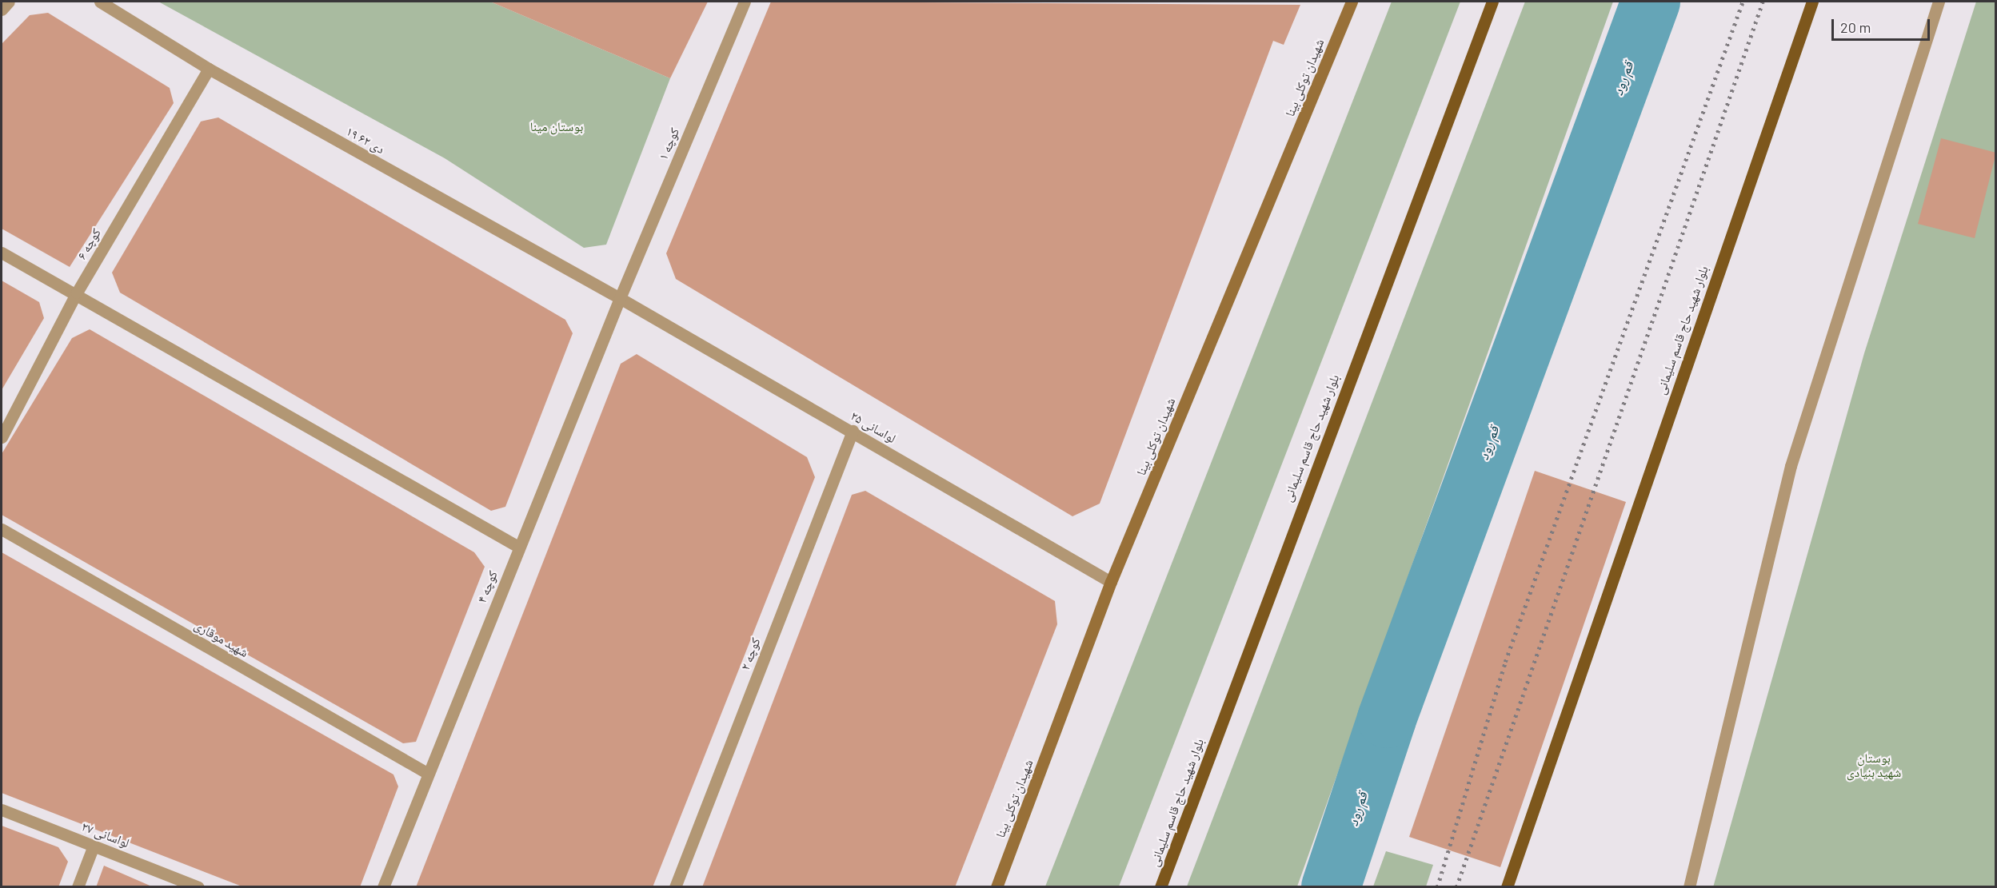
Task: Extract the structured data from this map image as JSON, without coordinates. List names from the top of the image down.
{
  "streets": {
    "main road": ["شهیدان توکلی بینا", "بلوار شهید حاج قاسم سلیمانی"],
    "street": [
      "۱۹ دی ۶۲",
      "کوچه ۱",
      "کوچه ۶",
      "لواسانی ۲۵",
      "کوچه ۴",
      "شهید موقاری",
      "کوچه ۲",
      "لواسانی ۲۷"
    ]
  },
  "crossings": [
    ["شهیدان توکلی بینا", "لواسانی ۲۵"],
    ["۱۹ دی ۶۲", "کوچه ۱"],
    ["۱۹ دی ۶۲", "کوچه ۶"],
    ["۱۹ دی ۶۲", "لواسانی ۲۵"],
    ["۱۹ دی ۶۲", "کوچه ۴"],
    ["کوچه ۱", "لواسانی ۲۵"],
    ["کوچه ۱", "کوچه ۴"],
    ["لواسانی ۲۵", "کوچه ۴"],
    ["لواسانی ۲۵", "کوچه ۲"],
    ["کوچه ۴", "شهید موقاری"]
  ],
  "water": ["قم رود"],
  "parks": ["بوستان مینا", "بوستان شهید بنیادی"],
  "scale_bar": "20 m"
}
